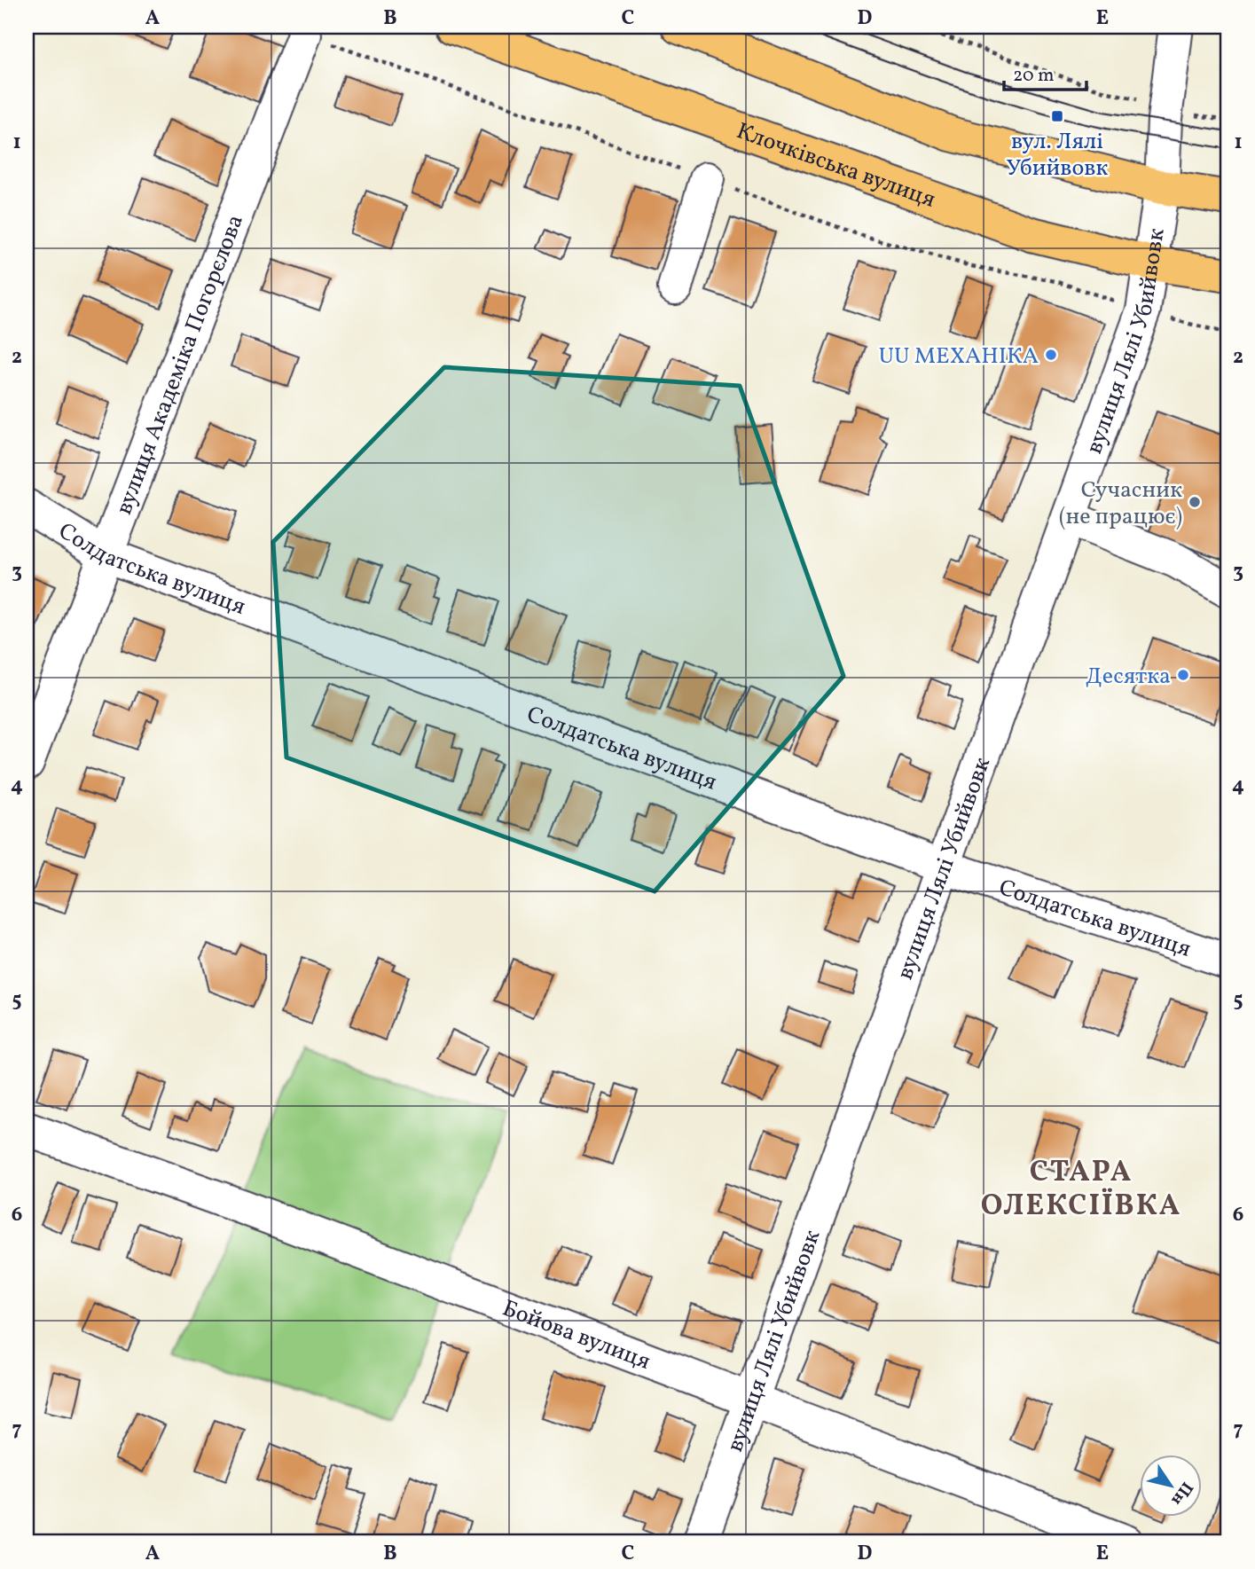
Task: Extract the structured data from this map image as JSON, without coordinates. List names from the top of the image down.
{
  "streets": {
    "main road": ["Клочківська вулиця"],
    "street": [
      "вулиця Лялі Убийвовк",
      "вулиця Академіка Погорєлова",
      "Солдатська вулиця",
      "Бойова вулиця"
    ]
  },
  "crossings": [
    ["Клочківська вулиця", "вулиця Лялі Убийвовк"],
    ["вулиця Лялі Убийвовк", "Солдатська вулиця"],
    ["вулиця Лялі Убийвовк", "Бойова вулиця"],
    ["вулиця Академіка Погорєлова", "Солдатська вулиця"]
  ],
  "districts": ["СТАРА ОЛЕКСІЇВКА"],
  "places": {
    "transit": ["вул. Лялі Убийвовк"],
    "other": ["UU МЕХАНІКА", "Сучасник (не працює)", "Десятка"]
  },
  "scale_bar": "20 m",
  "north": "bottom right",
  "grid": {
    "columns": [
      "A",
      "B",
      "C",
      "D",
      "E"
    ],
    "rows": [
      "1",
      "2",
      "3",
      "4",
      "5",
      "6",
      "7"
    ]
  }
}
